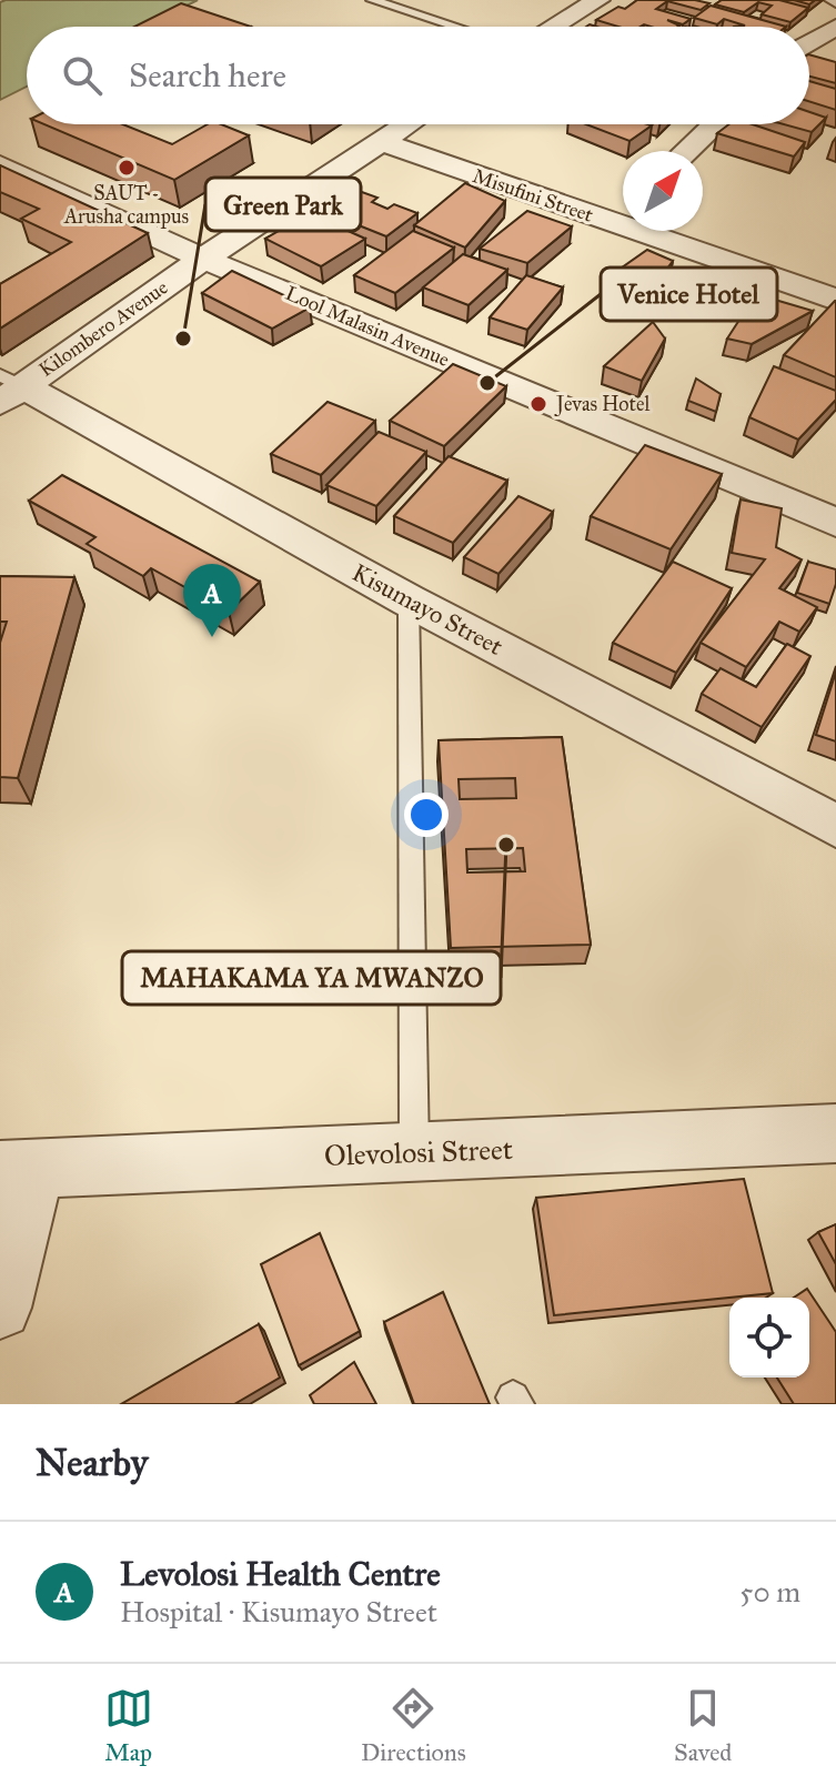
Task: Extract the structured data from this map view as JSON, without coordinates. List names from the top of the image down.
{
  "streets": {
    "street": [
      "Misufini Street",
      "Lool Malasin Avenue",
      "Kilombero Avenue",
      "Kisumayo Street",
      "Olevolosi Street"
    ]
  },
  "crossings": [
    ["Misufini Street", "Kilombero Avenue"],
    ["Lool Malasin Avenue", "Kilombero Avenue"],
    ["Kilombero Avenue", "Kisumayo Street"]
  ],
  "places": [
    "SAUT - Arusha campus",
    "Green Park",
    "Venice Hotel",
    "Jevas Hotel",
    "MAHAKAMA YA MWANZO"
  ],
  "north": "top right",
  "page": {
    "search": "Search here",
    "pins": "A",
    "heading": "Nearby",
    "list": [
      {
        "mark": "A",
        "name": "Levolosi Health Centre",
        "note": "Hospital · Kisumayo Street",
        "value": "50 m"
      }
    ],
    "nav": ["Map", "Directions", "Saved"]
  }
}
